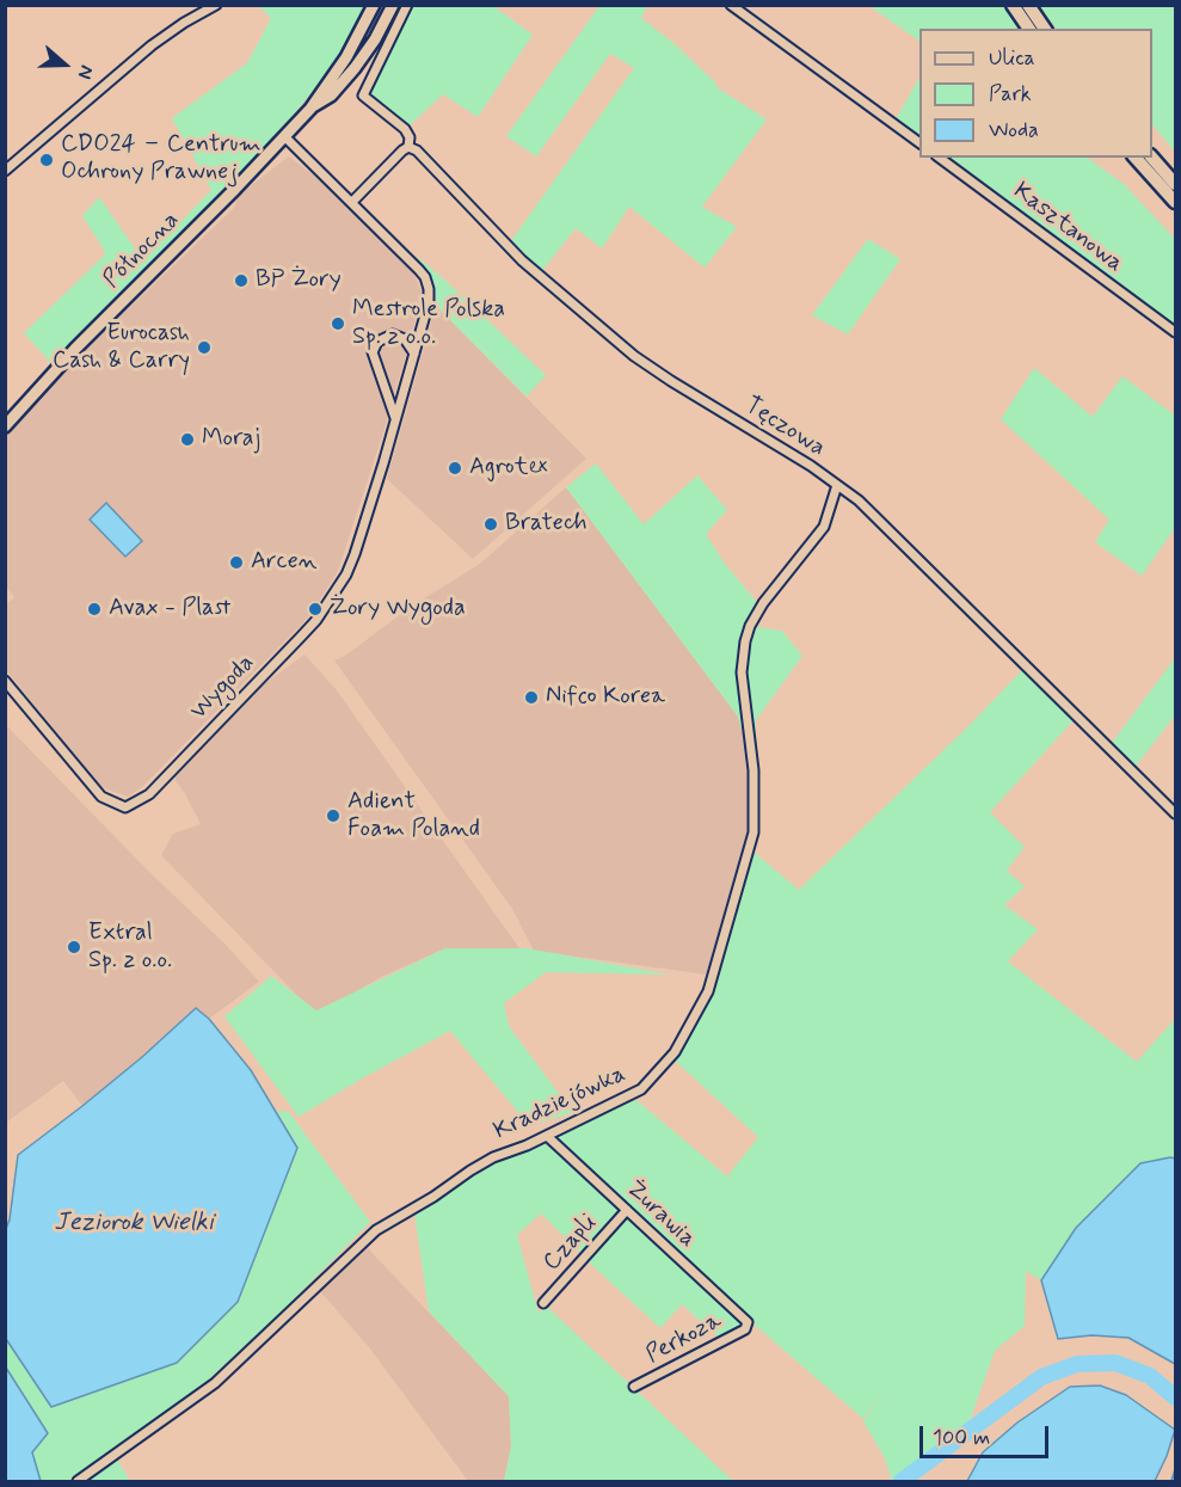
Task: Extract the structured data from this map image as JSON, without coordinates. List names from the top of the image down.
{
  "streets": {
    "main road": ["Północna"],
    "street": [
      "Kasztanowa",
      "Tęczowa",
      "Wygoda",
      "Kradziejówka",
      "Żurawia",
      "Czapli",
      "Perkoza"
    ]
  },
  "crossings": [
    ["Północna", "Wygoda"],
    ["Tęczowa", "Kradziejówka"],
    ["Kradziejówka", "Żurawia"],
    ["Żurawia", "Czapli"],
    ["Żurawia", "Perkoza"]
  ],
  "water": ["Jeziorok Wielki"],
  "places": [
    "CDO24 – Centrum Ochrony Prawnej",
    "BP Żory",
    "Mestrole Polska Sp. z o.o.",
    "Eurocash Cash & Carry",
    "Moraj",
    "Agrotex",
    "Bratech",
    "Arcen",
    "Avax - Plast",
    "Żory Wygoda",
    "Nifco Korea",
    "Adient Foam Poland",
    "Extral Sp. z o.o."
  ],
  "legend": ["Ulica", "Park", "Woda"],
  "scale_bar": "100 m",
  "north": "right"
}
